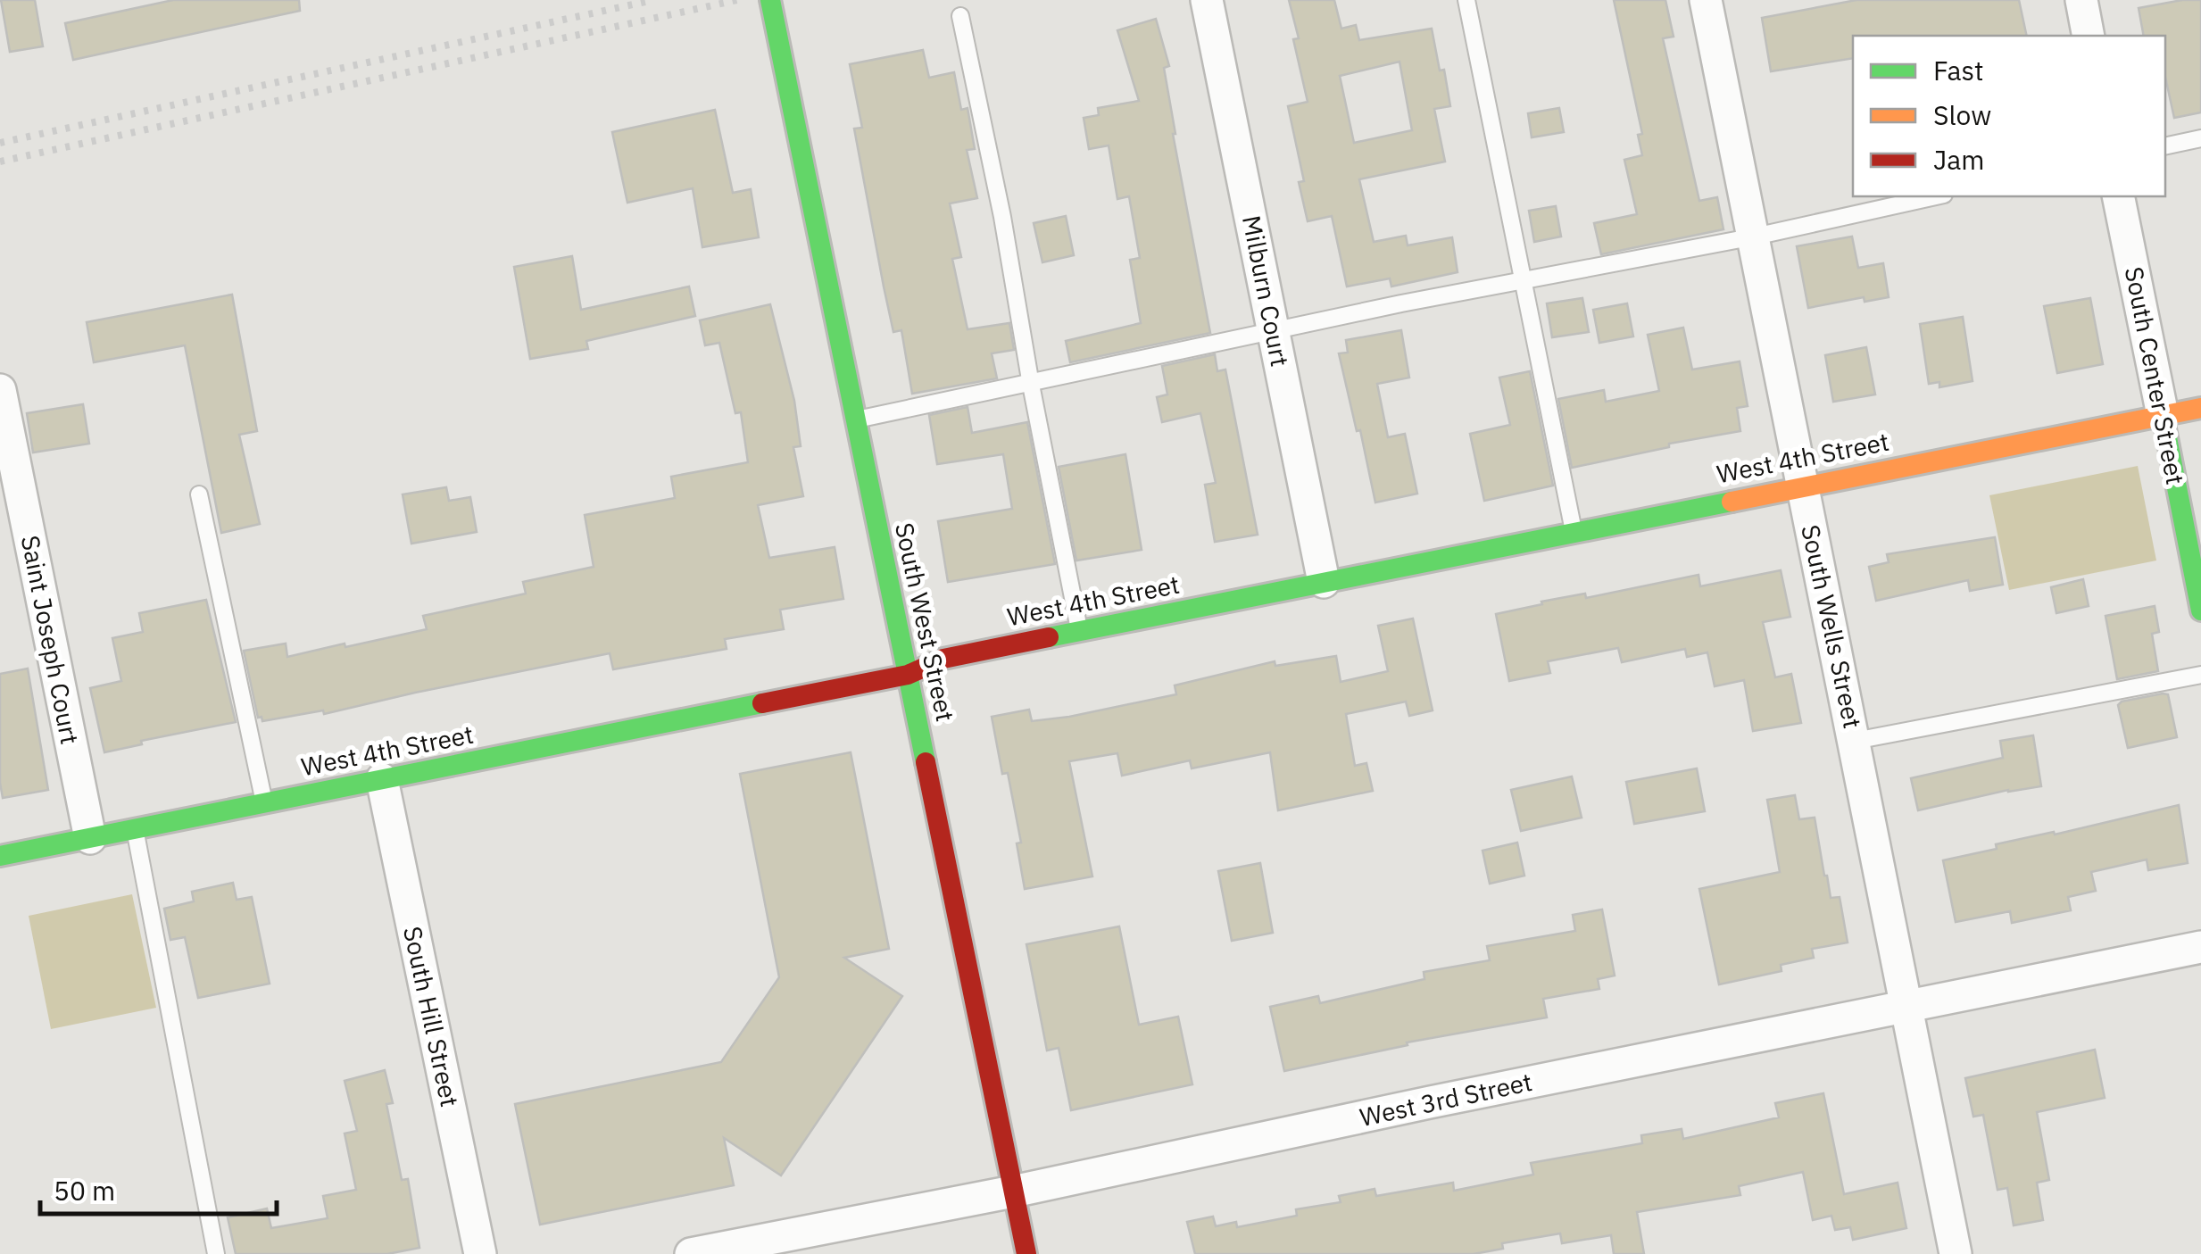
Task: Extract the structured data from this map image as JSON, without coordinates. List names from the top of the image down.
{
  "streets": {
    "street": [
      "Milburn Court",
      "South Center Street",
      "West 4th Street",
      "South West Street",
      "South Wells Street",
      "Saint Joseph Court",
      "South Hill Street",
      "West 3rd Street"
    ]
  },
  "crossings": [
    ["Milburn Court", "West 4th Street"],
    ["South Center Street", "West 4th Street"],
    ["West 4th Street", "South West Street"],
    ["West 4th Street", "South Wells Street"],
    ["West 4th Street", "Saint Joseph Court"],
    ["West 4th Street", "South Hill Street"],
    ["South West Street", "West 3rd Street"],
    ["South Wells Street", "West 3rd Street"]
  ],
  "legend": ["Fast", "Slow", "Jam"],
  "scale_bar": "50 m"
}
